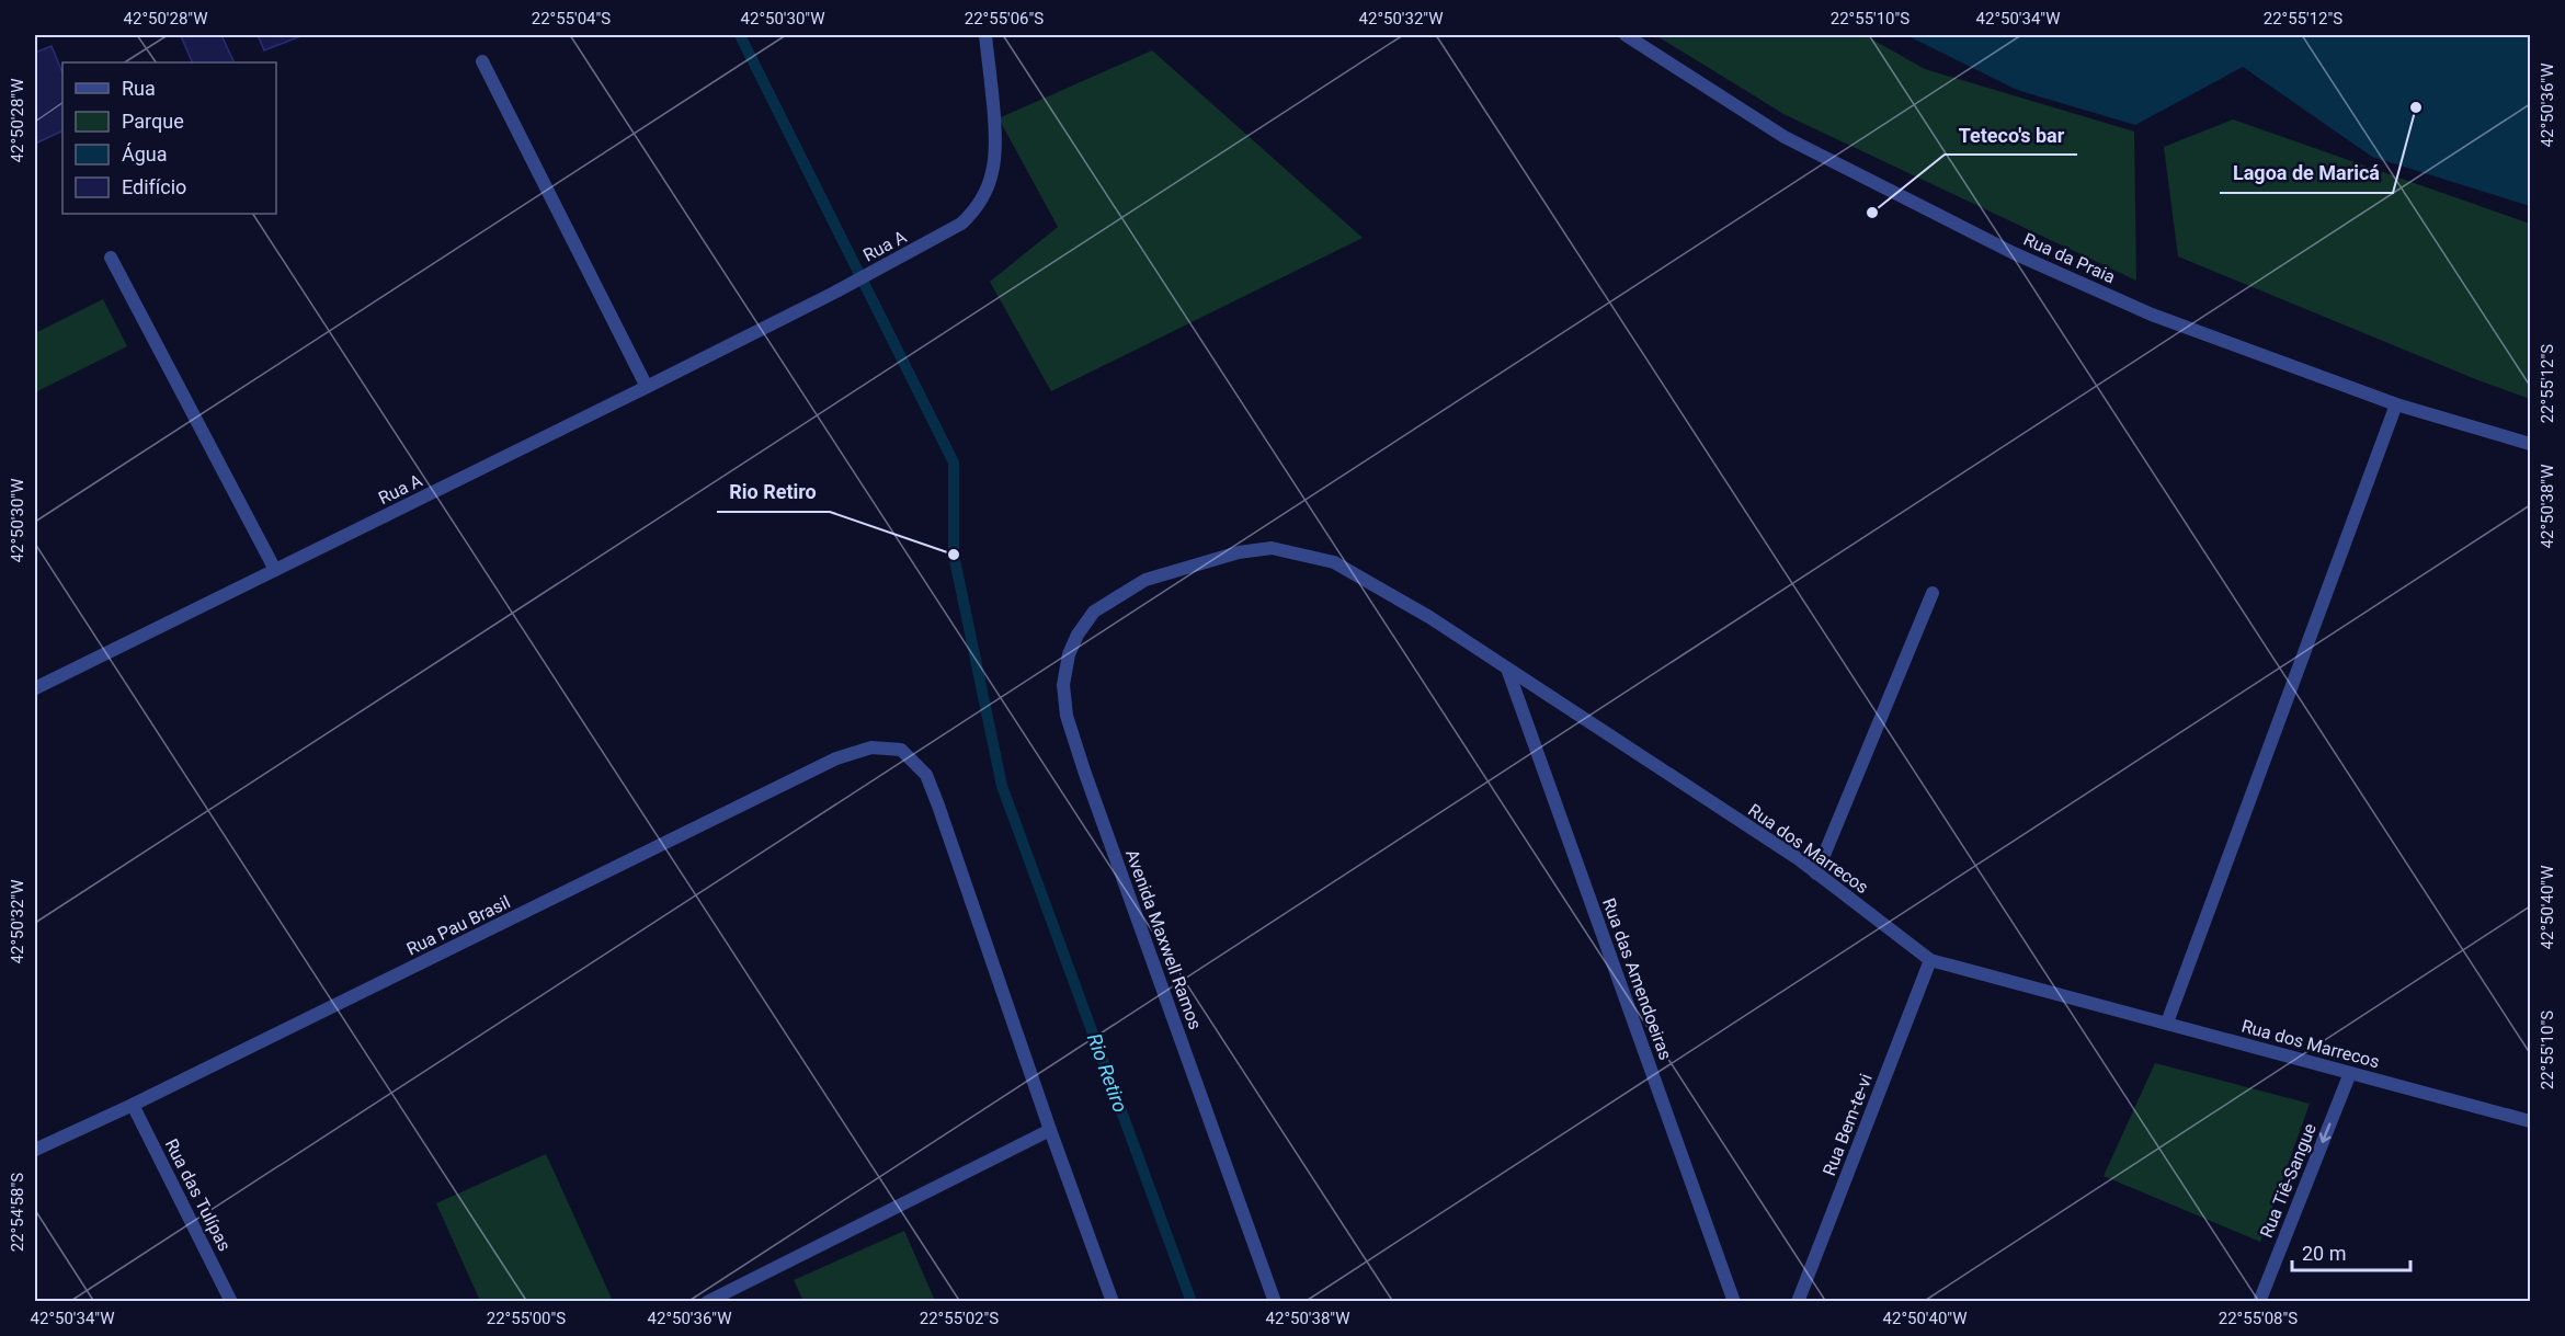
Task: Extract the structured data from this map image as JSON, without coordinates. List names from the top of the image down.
{
  "streets": {
    "street": [
      "Rua A",
      "Rua da Praia",
      "Rua dos Marrecos",
      "Rua Pau Brasil",
      "Avenida Maxwell Ramos",
      "Rua das Amendoeiras",
      "Rua Bem-te-vi",
      "Rua Tiê-Sangue",
      "Rua das Tulípas"
    ]
  },
  "crossings": [
    ["Rua dos Marrecos", "Avenida Maxwell Ramos"],
    ["Rua dos Marrecos", "Rua das Amendoeiras"],
    ["Rua dos Marrecos", "Rua Bem-te-vi"],
    ["Rua dos Marrecos", "Rua Tiê-Sangue"],
    ["Rua Pau Brasil", "Rua das Tulípas"]
  ],
  "one_way": ["Rua Tiê-Sangue"],
  "water": ["Rio Retiro"],
  "places": ["Lagoa de Maricá", "Teteco's bar", "Rio Retiro"],
  "legend": [
    "Rua",
    "Parque",
    "Água",
    "Edifício"
  ],
  "scale_bar": "20 m",
  "coordinates": [
    "42°50'28\"W",
    "22°55'04\"S",
    "42°50'30\"W",
    "22°55'06\"S",
    "42°50'32\"W",
    "22°55'10\"S",
    "42°50'34\"W",
    "22°55'12\"S",
    "42°50'36\"W",
    "42°50'38\"W",
    "42°50'40\"W",
    "22°54'58\"S",
    "22°55'00\"S",
    "22°55'02\"S",
    "22°55'08\"S"
  ]
}
